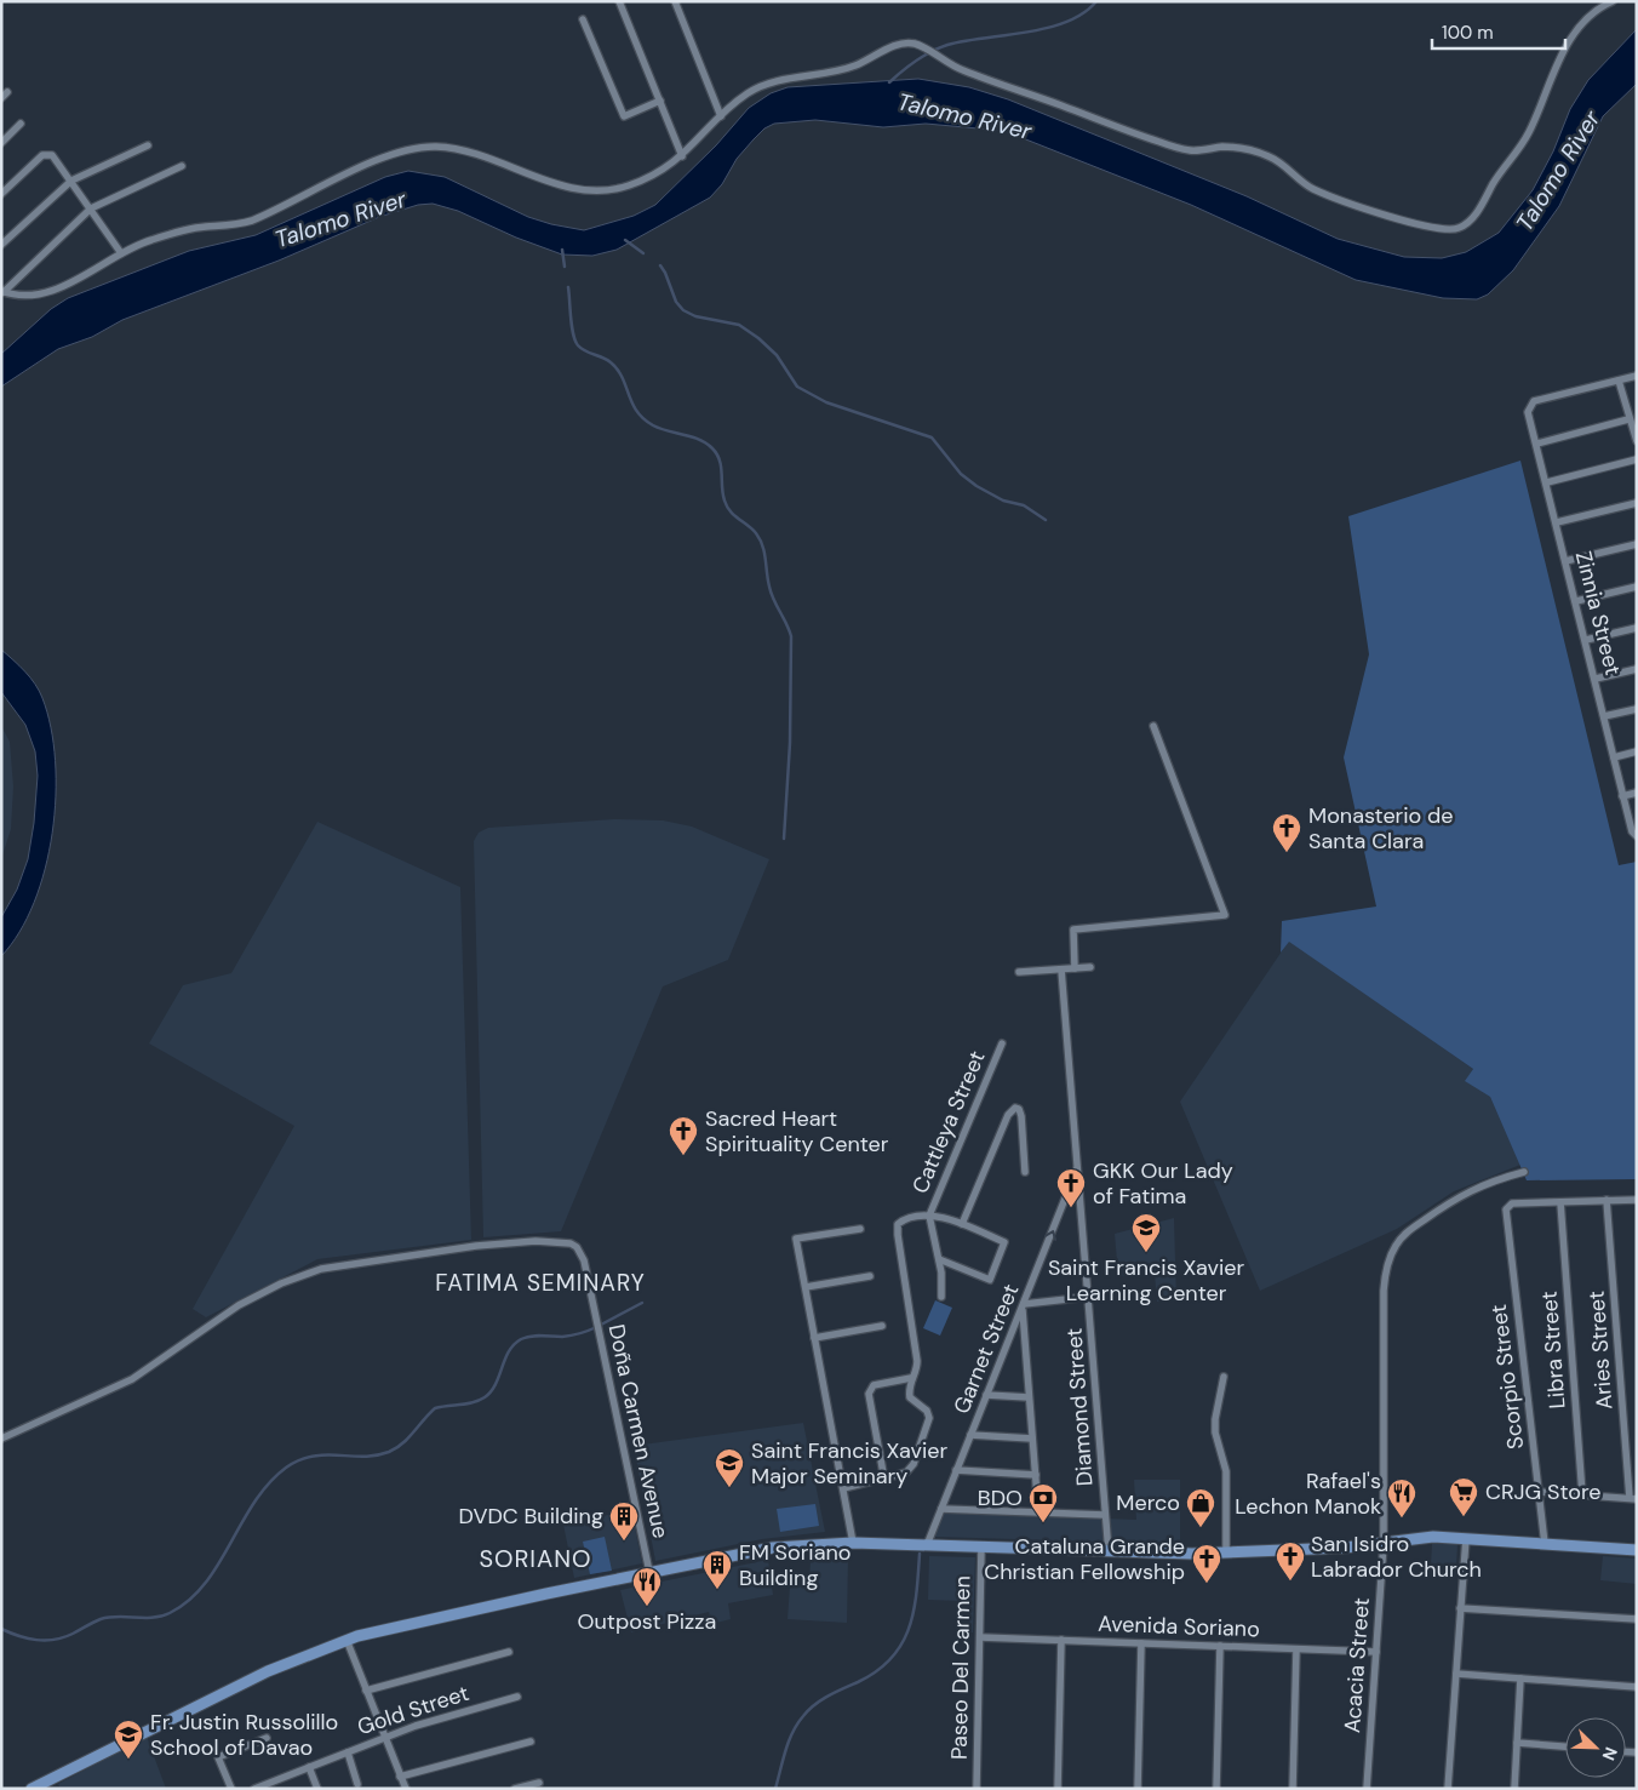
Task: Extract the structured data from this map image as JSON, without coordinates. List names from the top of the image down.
{
  "streets": {
    "street": [
      "Zinnia Street",
      "Cattleya Street",
      "Garnet Street",
      "Libra Street",
      "Aries Street",
      "Scorpio Street",
      "Diamond Street",
      "Doña Carmen Avenue",
      "Avenida Soriano",
      "Acacia Street",
      "Paseo Del Carmen",
      "Gold Street"
    ]
  },
  "crossings": [
    ["Garnet Street", "Diamond Street"],
    ["Libra Street", "Scorpio Street"],
    ["Avenida Soriano", "Acacia Street"],
    ["Avenida Soriano", "Paseo Del Carmen"]
  ],
  "one_way": ["Garnet Street"],
  "districts": ["FATIMA SEMINARY", "SORIANO"],
  "water": ["Talomo River"],
  "places": {
    "church": [
      "Monasterio de Santa Clara",
      "Sacred Heart Spirituality Center",
      "GKK Our Lady of Fatima",
      "San Isidro Labrador Church",
      "Cataluna Grande Christian Fellowship"
    ],
    "school or university": ["Saint Francis Xavier Learning Center", "Saint Francis Xavier Major Seminary", "Fr. Justin Russolillo School of Davao"],
    "supermarket": ["CRJG Store"],
    "restaurant": ["Rafael's Lechon Manok", "Outpost Pizza"],
    "bank": ["BDO"],
    "shop": ["Merco"],
    "building": ["DVDC Building", "FM Soriano Building"]
  },
  "scale_bar": "100 m",
  "north": "bottom right"
}
